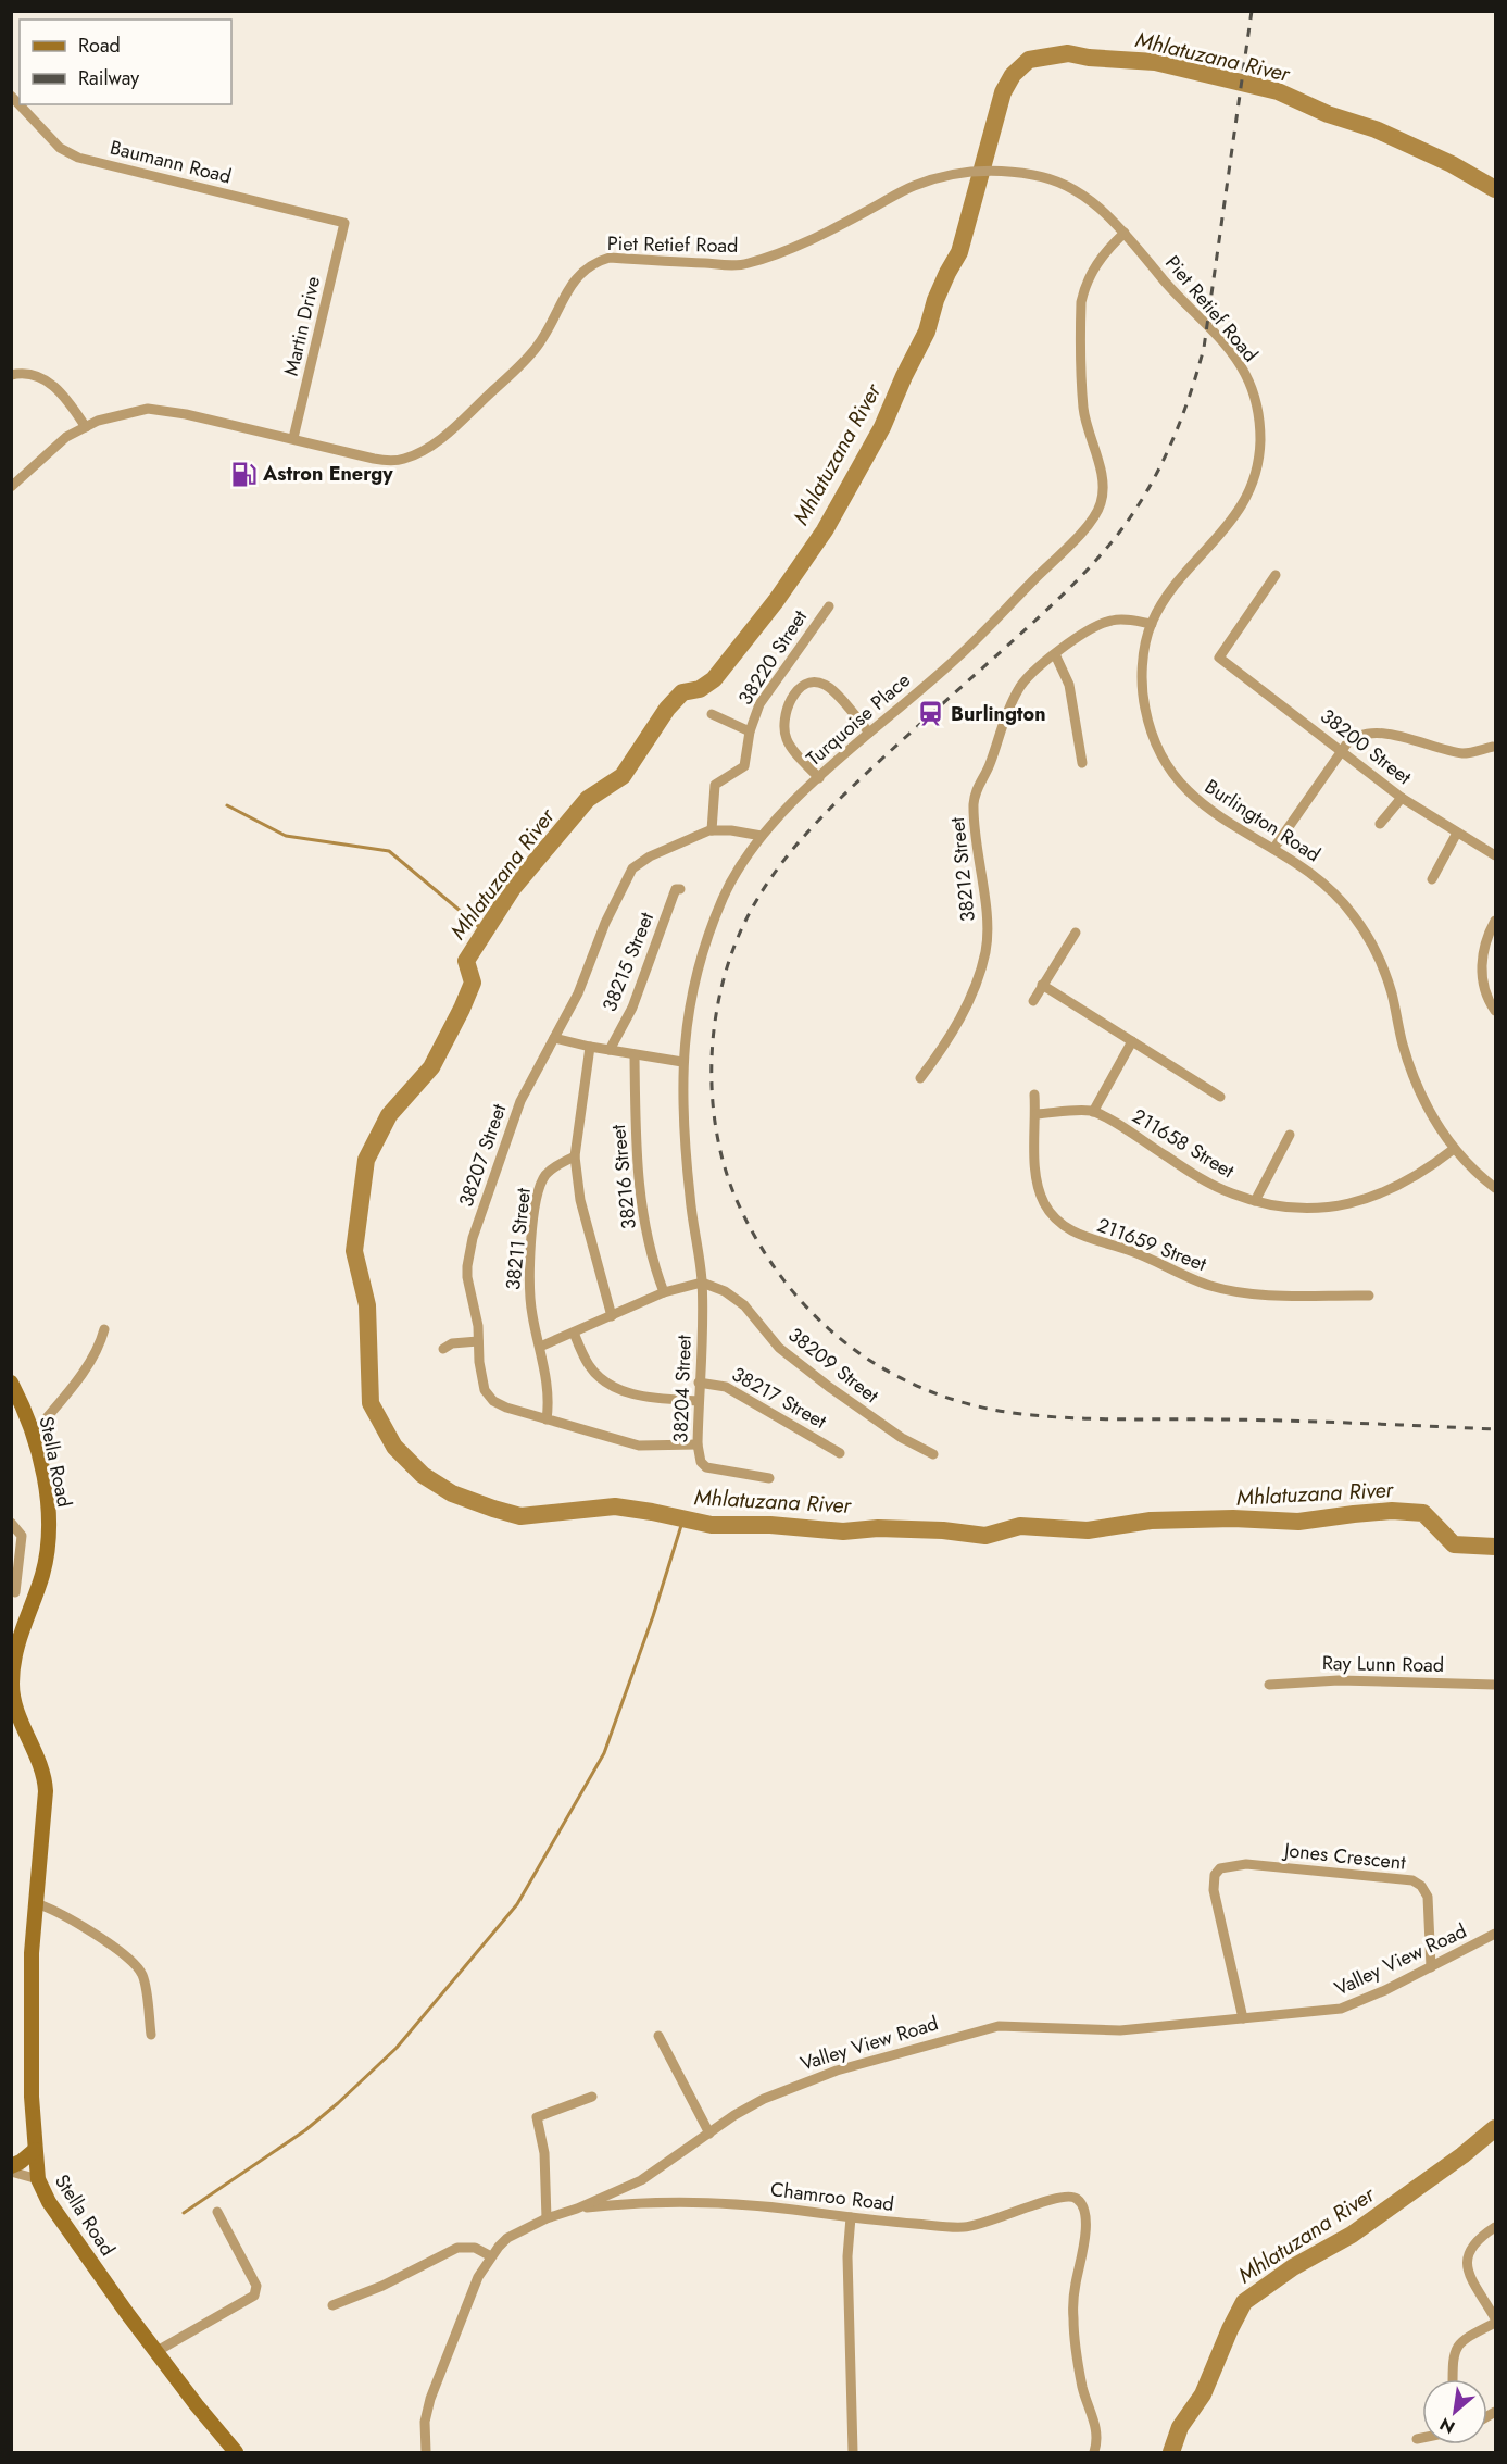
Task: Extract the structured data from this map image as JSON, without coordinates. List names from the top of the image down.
{
  "streets": {
    "main road": ["Stella Road"],
    "street": [
      "Baumann Road",
      "Piet Retief Road",
      "Martin Drive",
      "38220 Street",
      "Turquoise Place",
      "38200 Street",
      "Burlington Road",
      "38212 Street",
      "38215 Street",
      "211658 Street",
      "38207 Street",
      "38216 Street",
      "38211 Street",
      "211659 Street",
      "38209 Street",
      "38204 Street",
      "38217 Street",
      "Ray Lunn Road",
      "Jones Crescent",
      "Valley View Road",
      "Chamroo Road"
    ]
  },
  "crossings": [
    ["Baumann Road", "Martin Drive"],
    ["Piet Retief Road", "Martin Drive"],
    ["Piet Retief Road", "Turquoise Place"],
    ["Piet Retief Road", "Burlington Road"],
    ["38220 Street", "38207 Street"],
    ["Turquoise Place", "38207 Street"],
    ["Turquoise Place", "38209 Street"],
    ["Turquoise Place", "38204 Street"],
    ["Burlington Road", "38212 Street"],
    ["Burlington Road", "211658 Street"],
    ["38207 Street", "38211 Street"],
    ["38207 Street", "38204 Street"],
    ["38209 Street", "38204 Street"],
    ["38204 Street", "38217 Street"],
    ["Jones Crescent", "Valley View Road"],
    ["Valley View Road", "Chamroo Road"]
  ],
  "water": ["Mhlatuzana River"],
  "places": {
    "fuel station": ["Astron Energy"],
    "station": ["Burlington"]
  },
  "legend": ["Road", "Railway"],
  "north": "bottom left"
}
